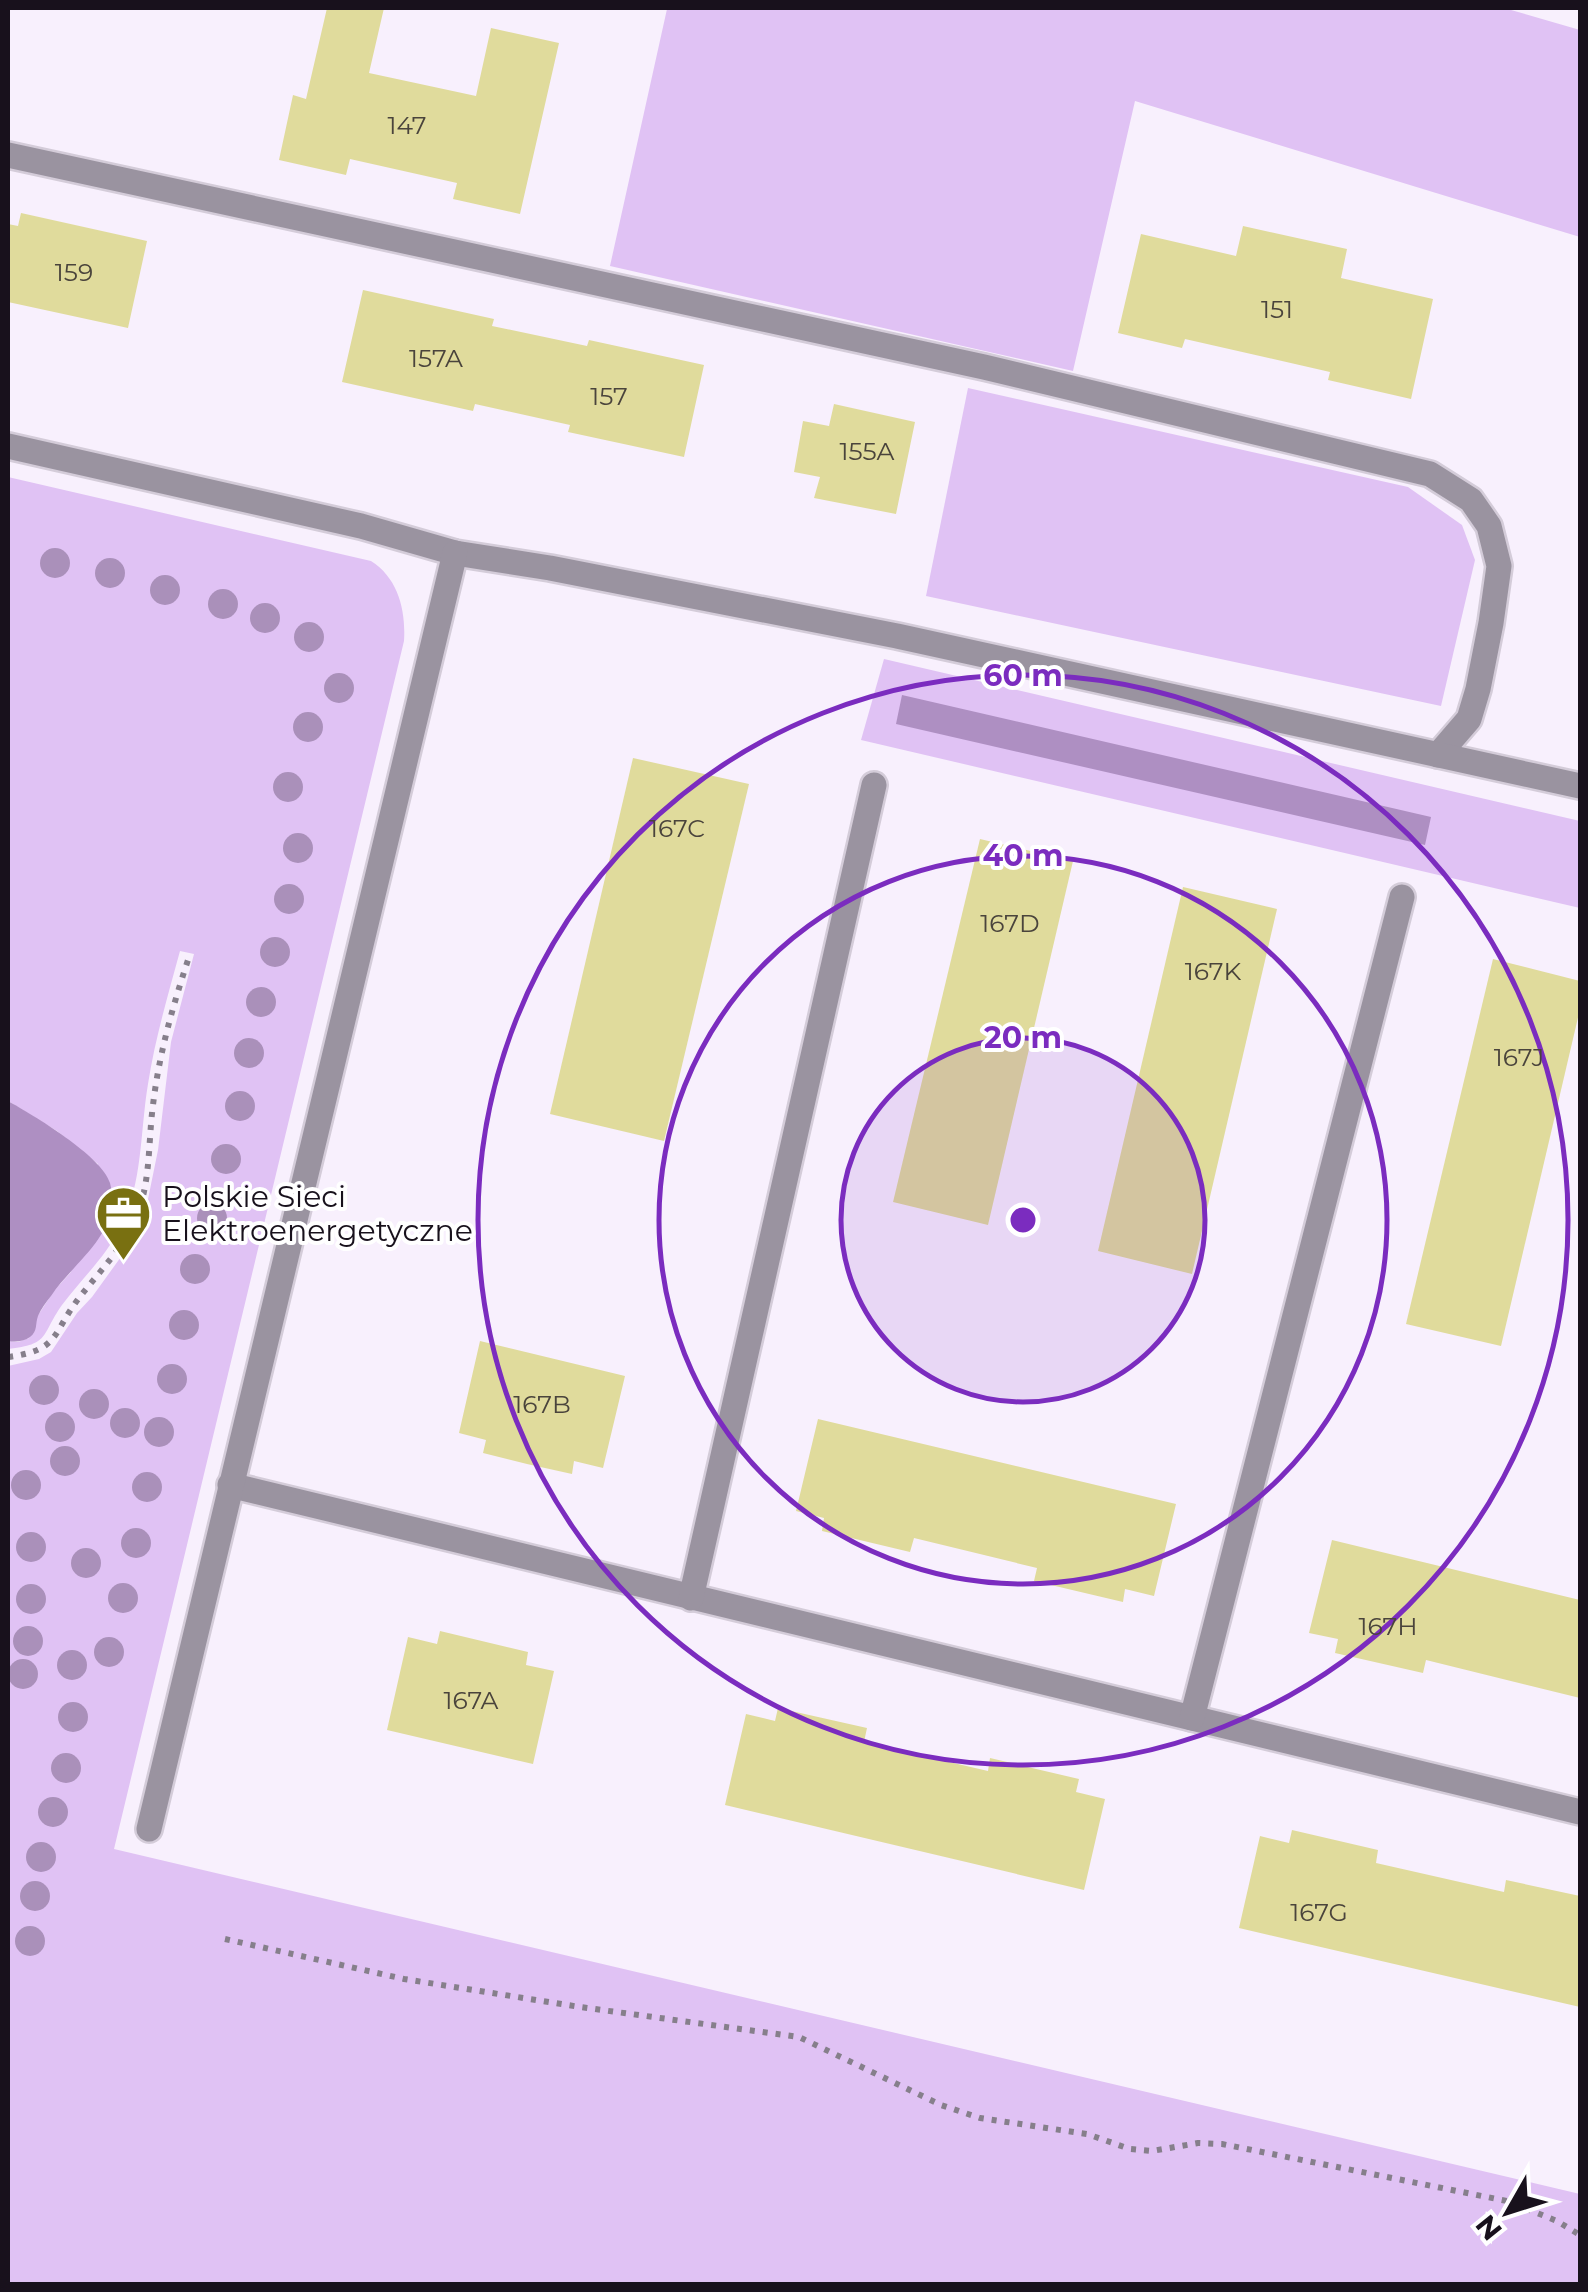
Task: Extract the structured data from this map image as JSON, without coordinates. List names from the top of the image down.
{
  "places": {
    "office": ["Polskie Sieci Elektroenergetyczne"]
  },
  "house_numbers": [
    "147",
    "159",
    "151",
    "157A",
    "157",
    "155A",
    "167C",
    "167D",
    "167K",
    "167J",
    "167B",
    "167H",
    "167A",
    "167G"
  ],
  "north": "bottom left",
  "rings": ["60 m", "40 m", "20 m"]
}
